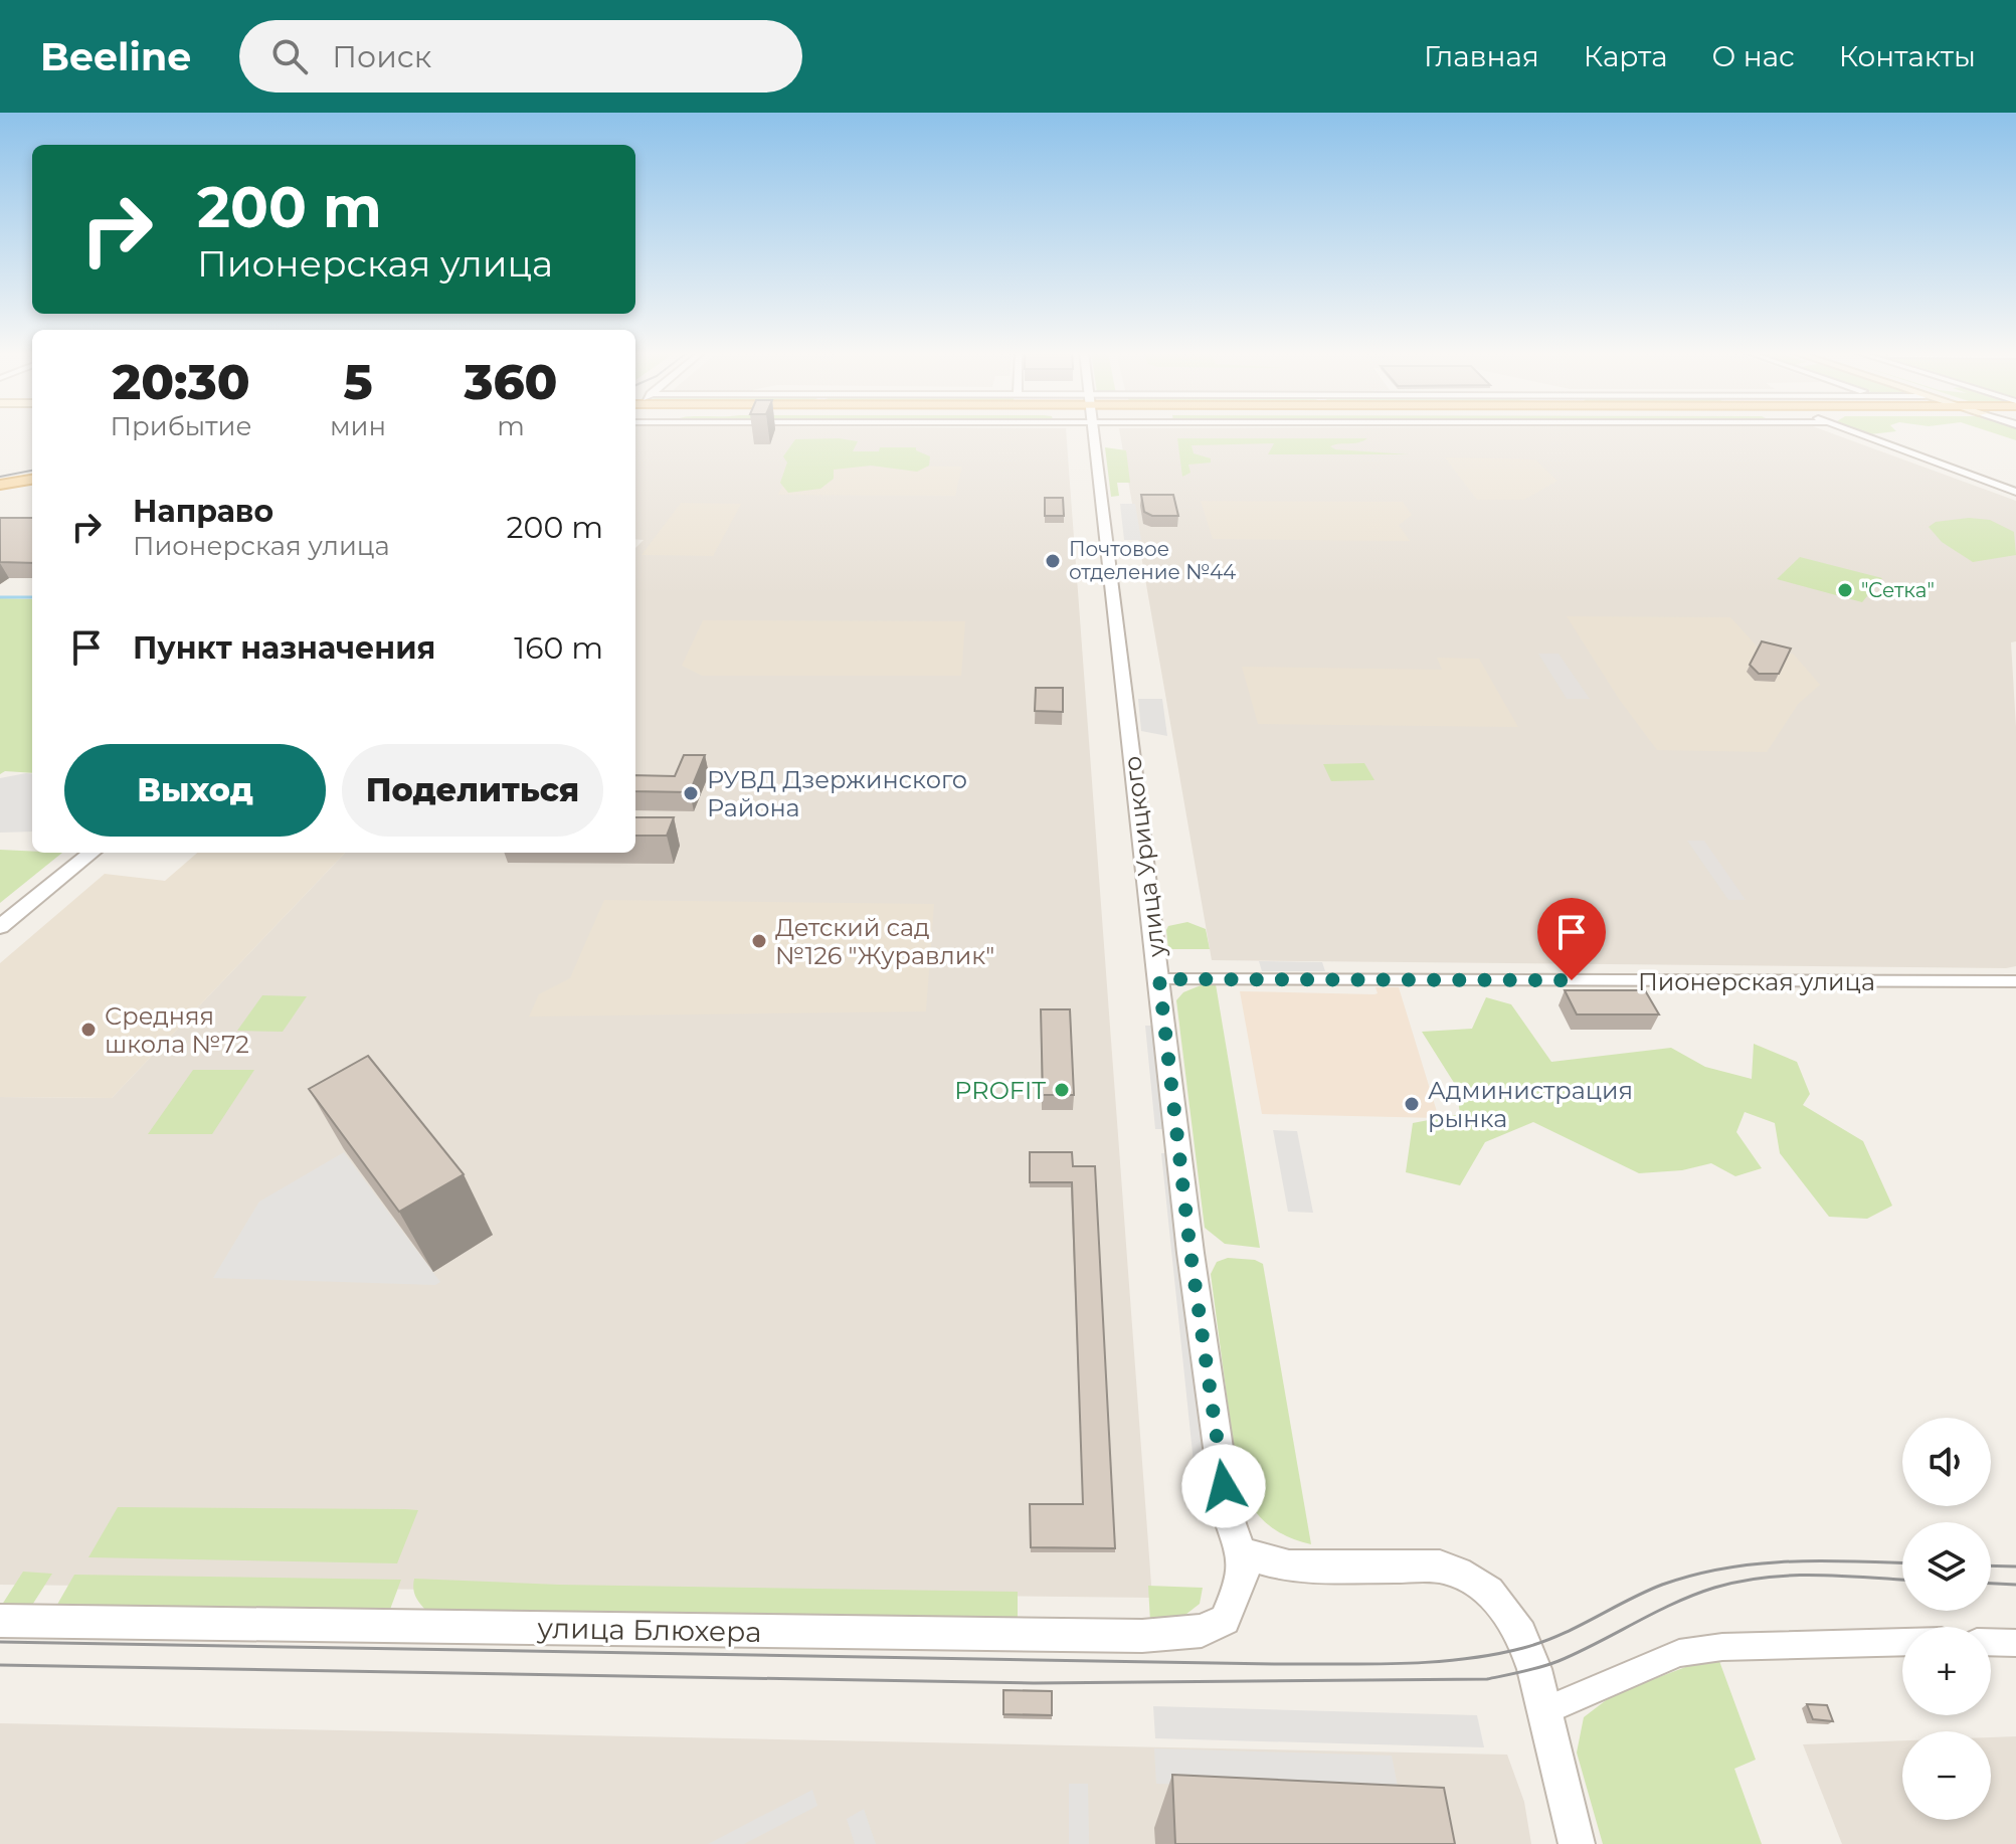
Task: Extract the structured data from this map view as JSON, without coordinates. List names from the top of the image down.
{
  "streets": {
    "street": ["улица Урицкого", "Пионерская улица", "улица Блюхера"]
  },
  "crossings": [
    ["улица Урицкого", "Пионерская улица"],
    ["улица Урицкого", "улица Блюхера"]
  ],
  "places": [
    "Почтовое отделение №44",
    "\"Сетка\"",
    "РУВД Дзержинского Района",
    "Детский сад №126 \"Журавлик\"",
    "Средняя школа №72",
    "PROFIT",
    "Администрация рынка"
  ],
  "page": {
    "header": "Beeline",
    "search": "Поиск",
    "nav": [
      "Главная",
      "Карта",
      "О нас",
      "Контакты"
    ],
    "turn": ["200 m", "Пионерская улица"],
    "eta": [
      "20:30",
      "Прибытие",
      "5",
      "мин",
      "360",
      "m"
    ],
    "list": [
      {
        "name": "Направо",
        "note": "Пионерская улица",
        "value": "200 m"
      },
      {
        "name": "Пункт назначения",
        "value": "160 m"
      }
    ],
    "buttons": ["Выход", "Поделиться"],
    "map_buttons": ["+", "−"]
  }
}
